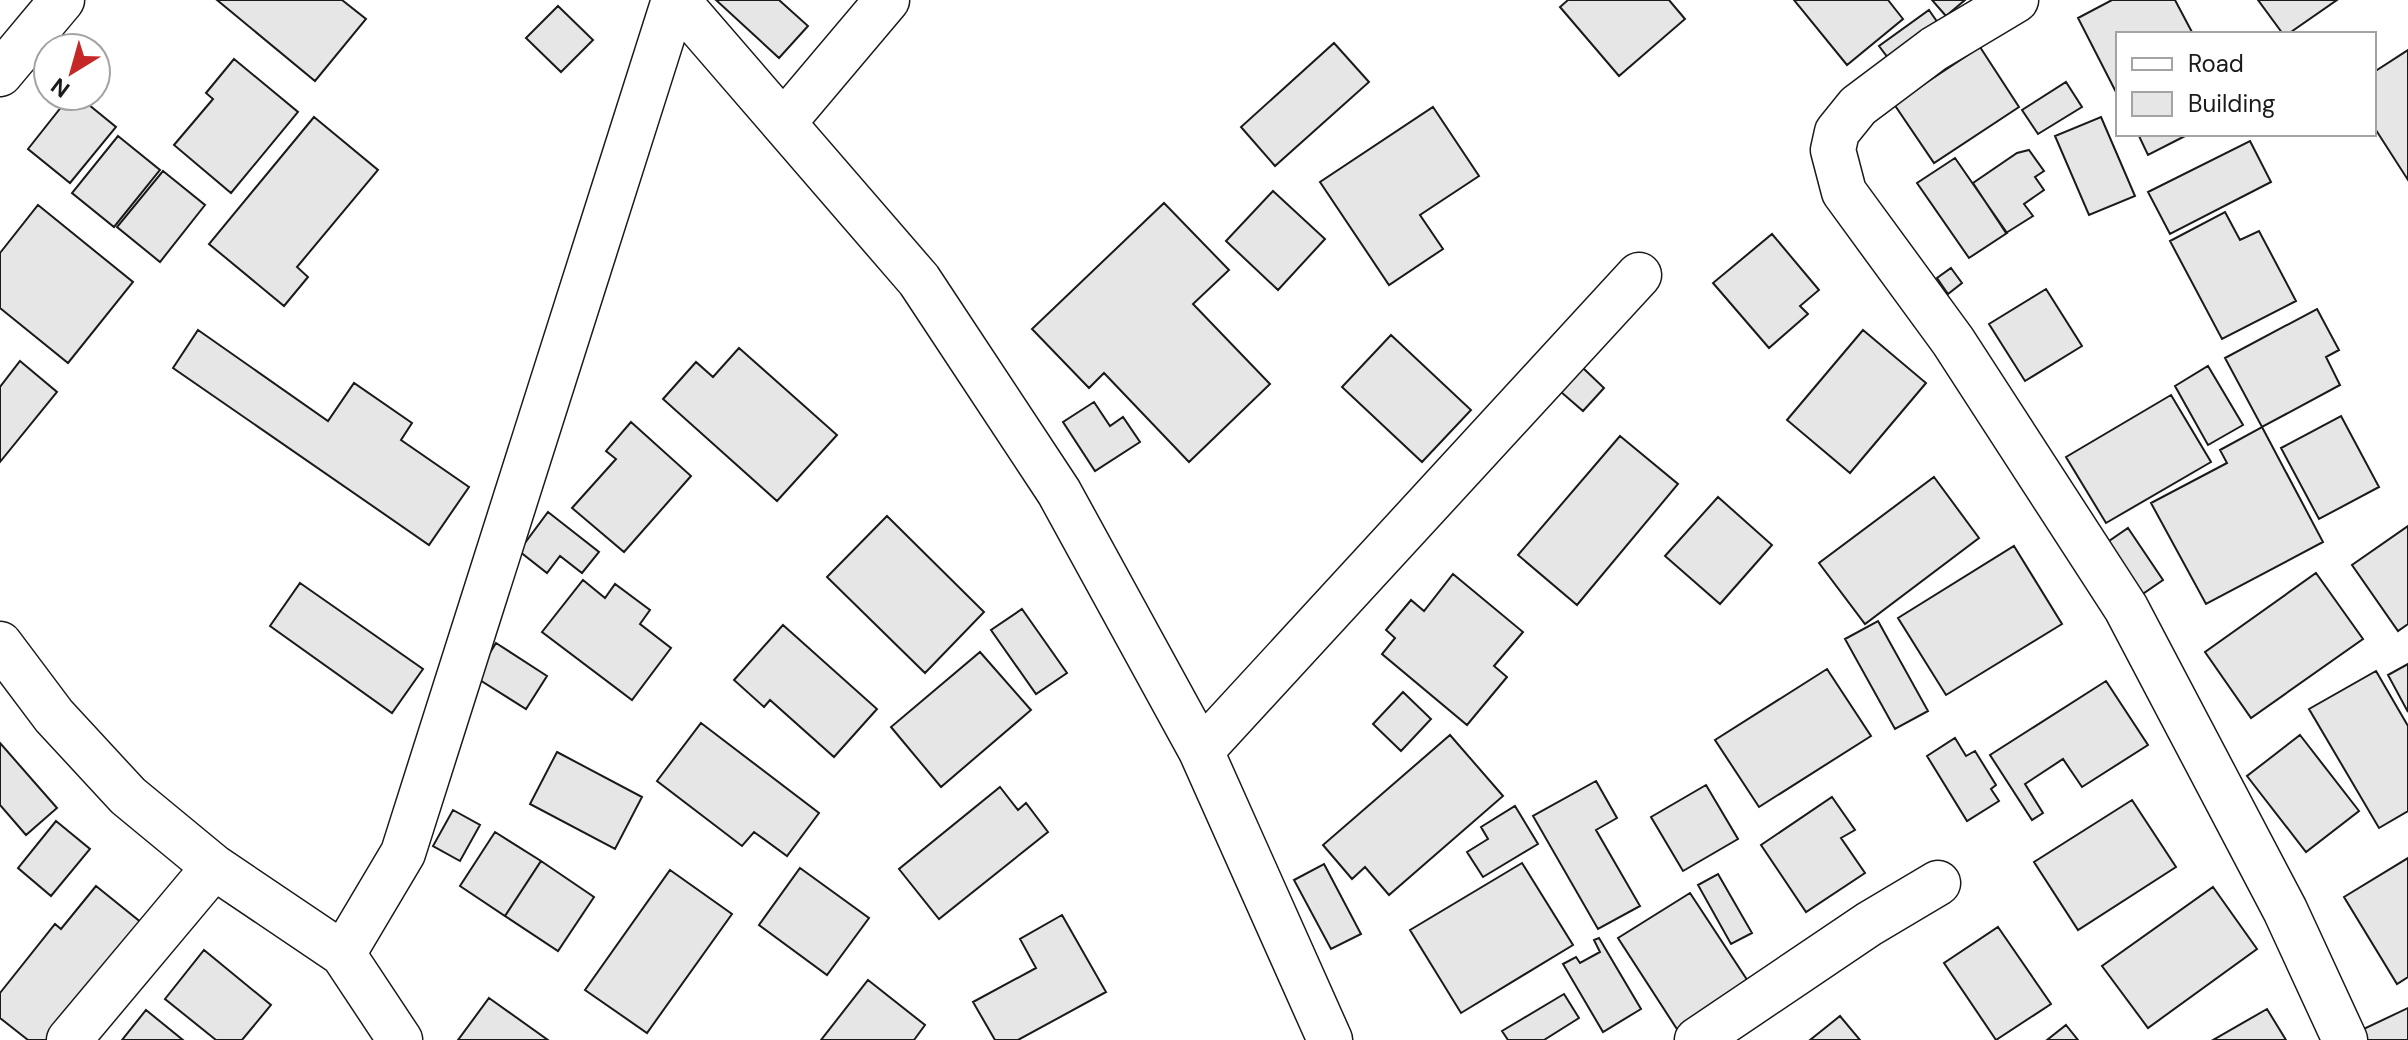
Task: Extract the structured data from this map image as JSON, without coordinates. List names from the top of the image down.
{
  "legend": ["Road", "Building"],
  "north": "bottom left"
}
